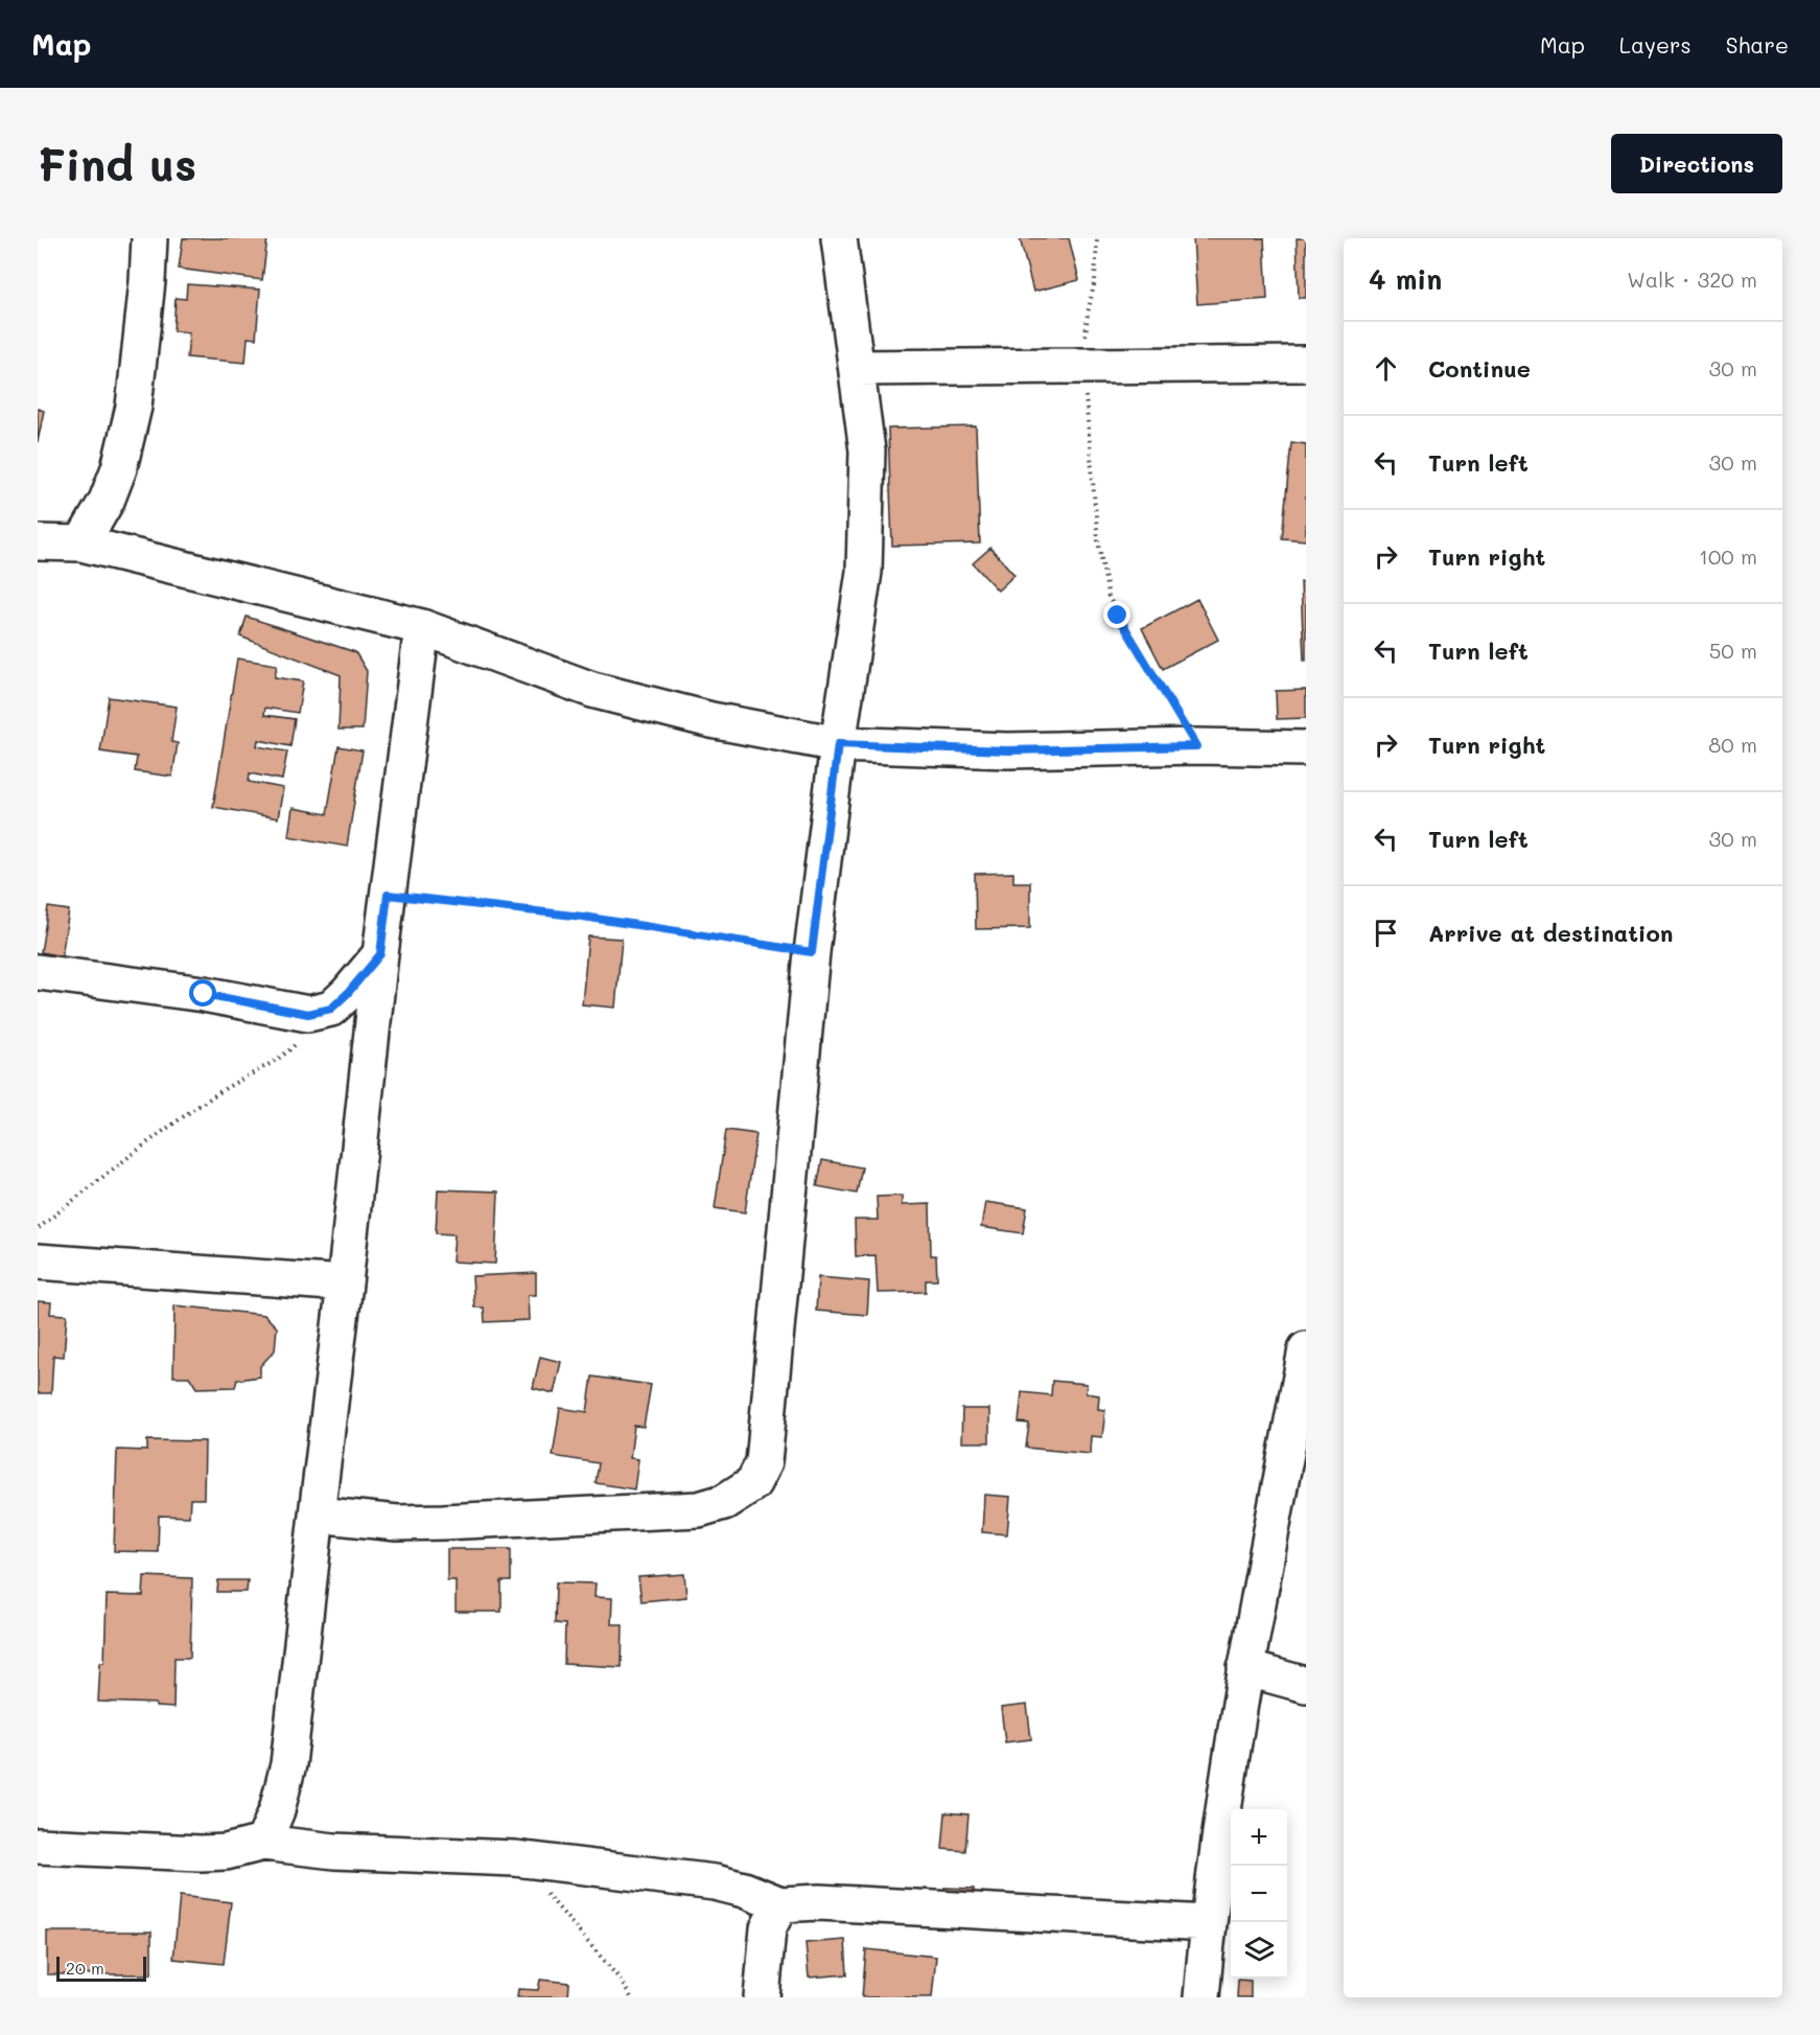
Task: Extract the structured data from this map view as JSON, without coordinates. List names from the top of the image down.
{
  "scale_bar": "20 m",
  "page": {
    "header": "Map",
    "nav": ["Map", "Layers", "Share"],
    "buttons": "Directions",
    "title": "Find us",
    "heading": ["4 min", "Walk · 320 m"],
    "list": [
      ["Continue", "30 m"],
      ["Turn left", "30 m"],
      ["Turn right", "100 m"],
      ["Turn left", "50 m"],
      ["Turn right", "80 m"],
      ["Turn left", "30 m"],
      "Arrive at destination"
    ],
    "map_buttons": ["+", "−"],
    "scale": "20 m"
  }
}
